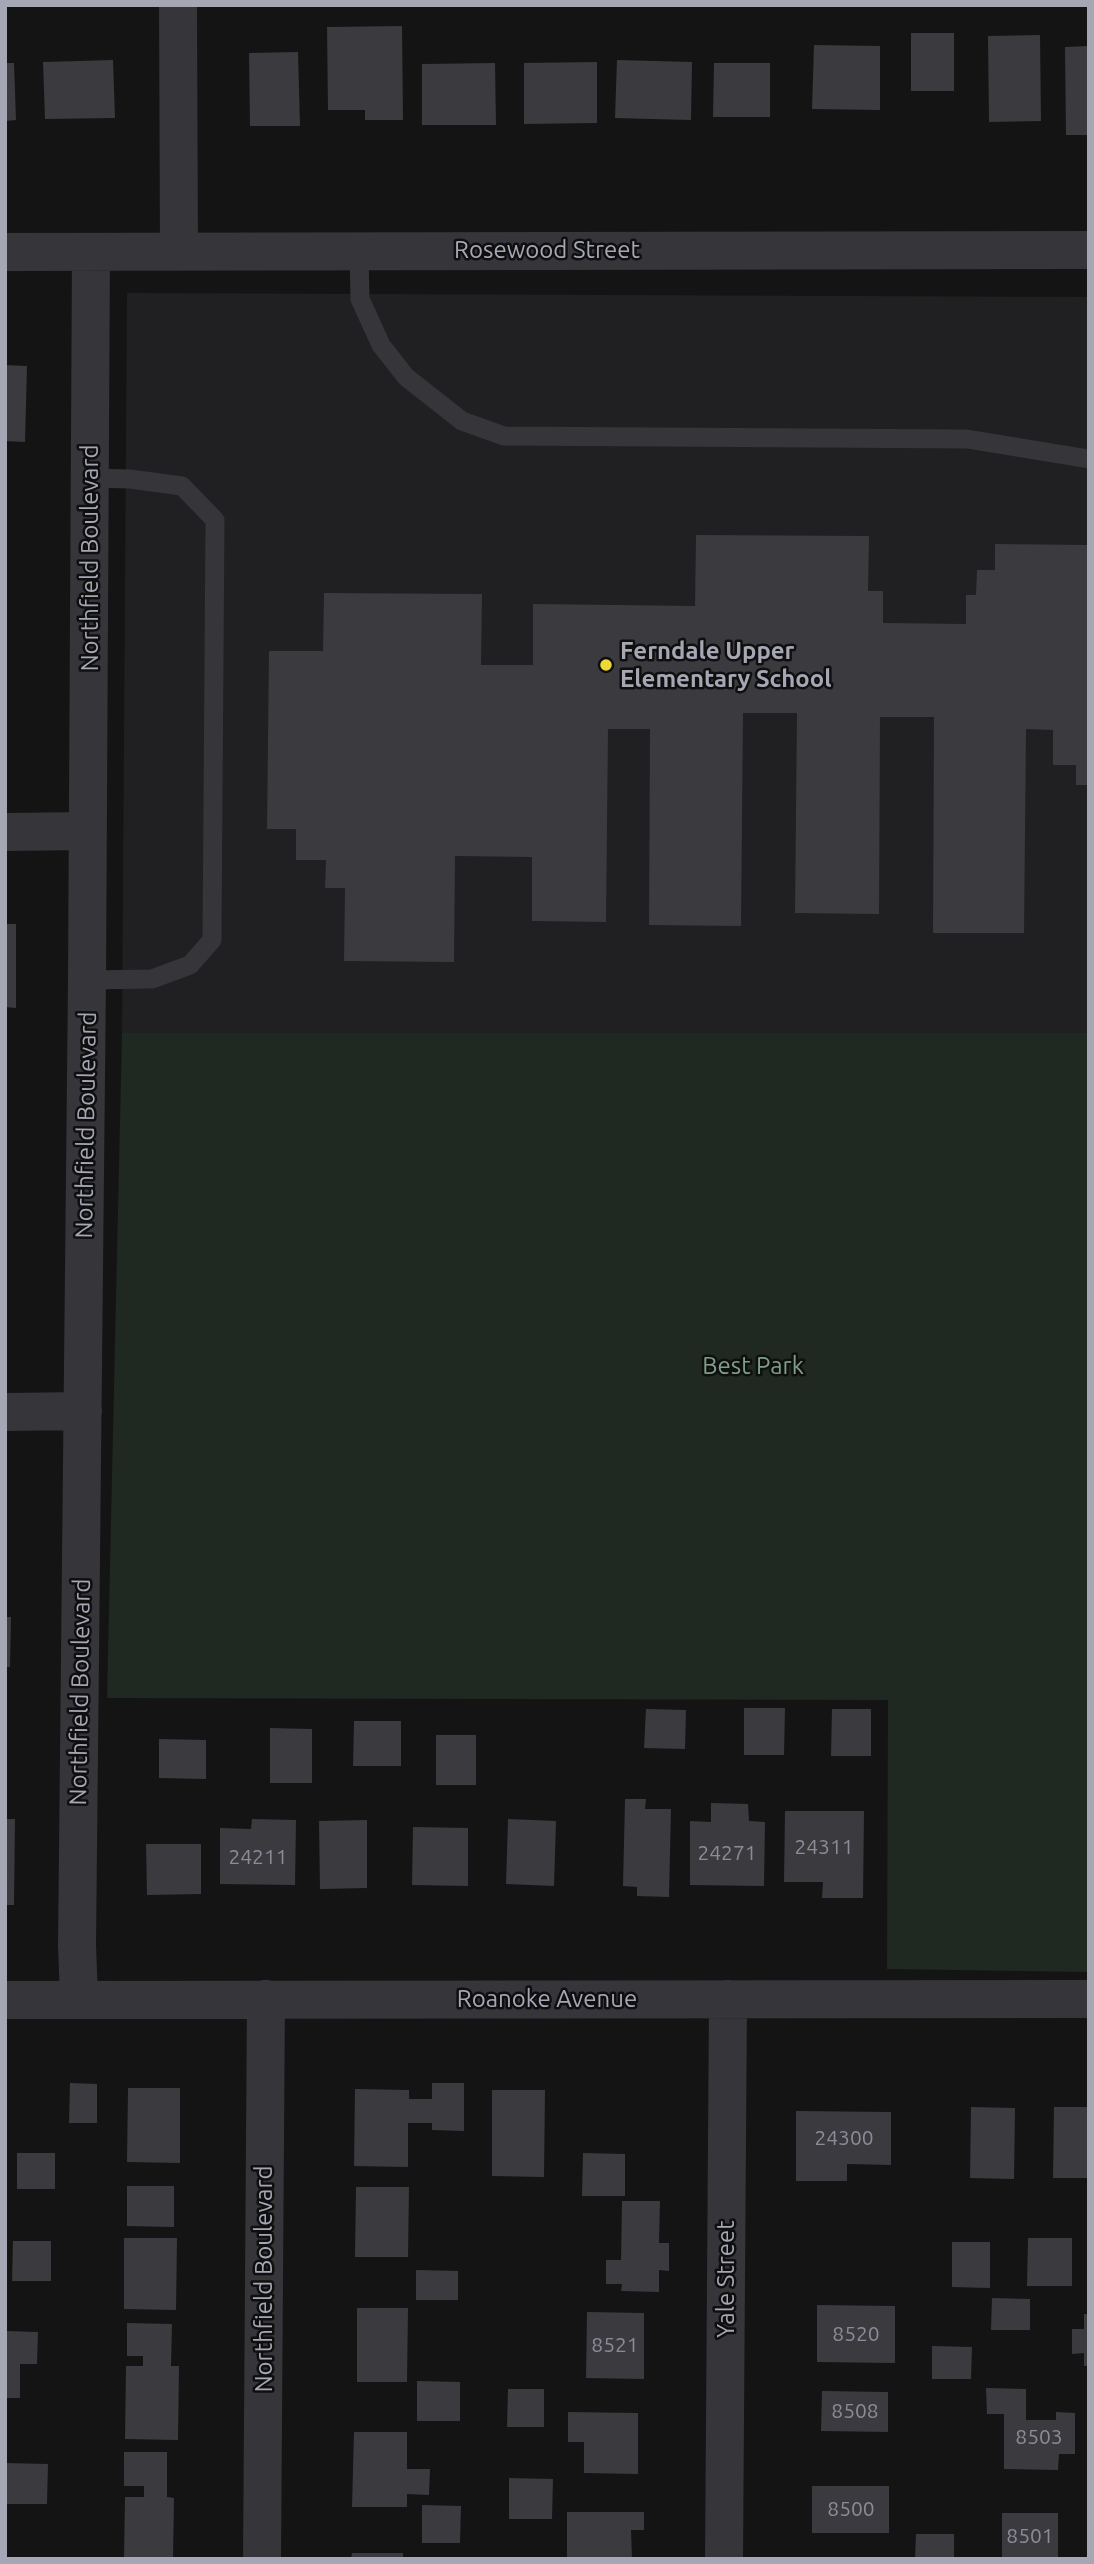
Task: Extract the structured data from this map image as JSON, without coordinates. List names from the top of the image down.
{
  "streets": {
    "street": [
      "Rosewood Street",
      "Northfield Boulevard",
      "Roanoke Avenue",
      "Yale Street"
    ]
  },
  "crossings": [
    ["Rosewood Street", "Northfield Boulevard"],
    ["Northfield Boulevard", "Roanoke Avenue"],
    ["Roanoke Avenue", "Yale Street"]
  ],
  "parks": ["Best Park"],
  "places": ["Ferndale Upper Elementary School"],
  "house_numbers": [
    "24311",
    "24271",
    "24211",
    "24300",
    "8520",
    "8521",
    "8508",
    "8503",
    "8500",
    "8501"
  ]
}
